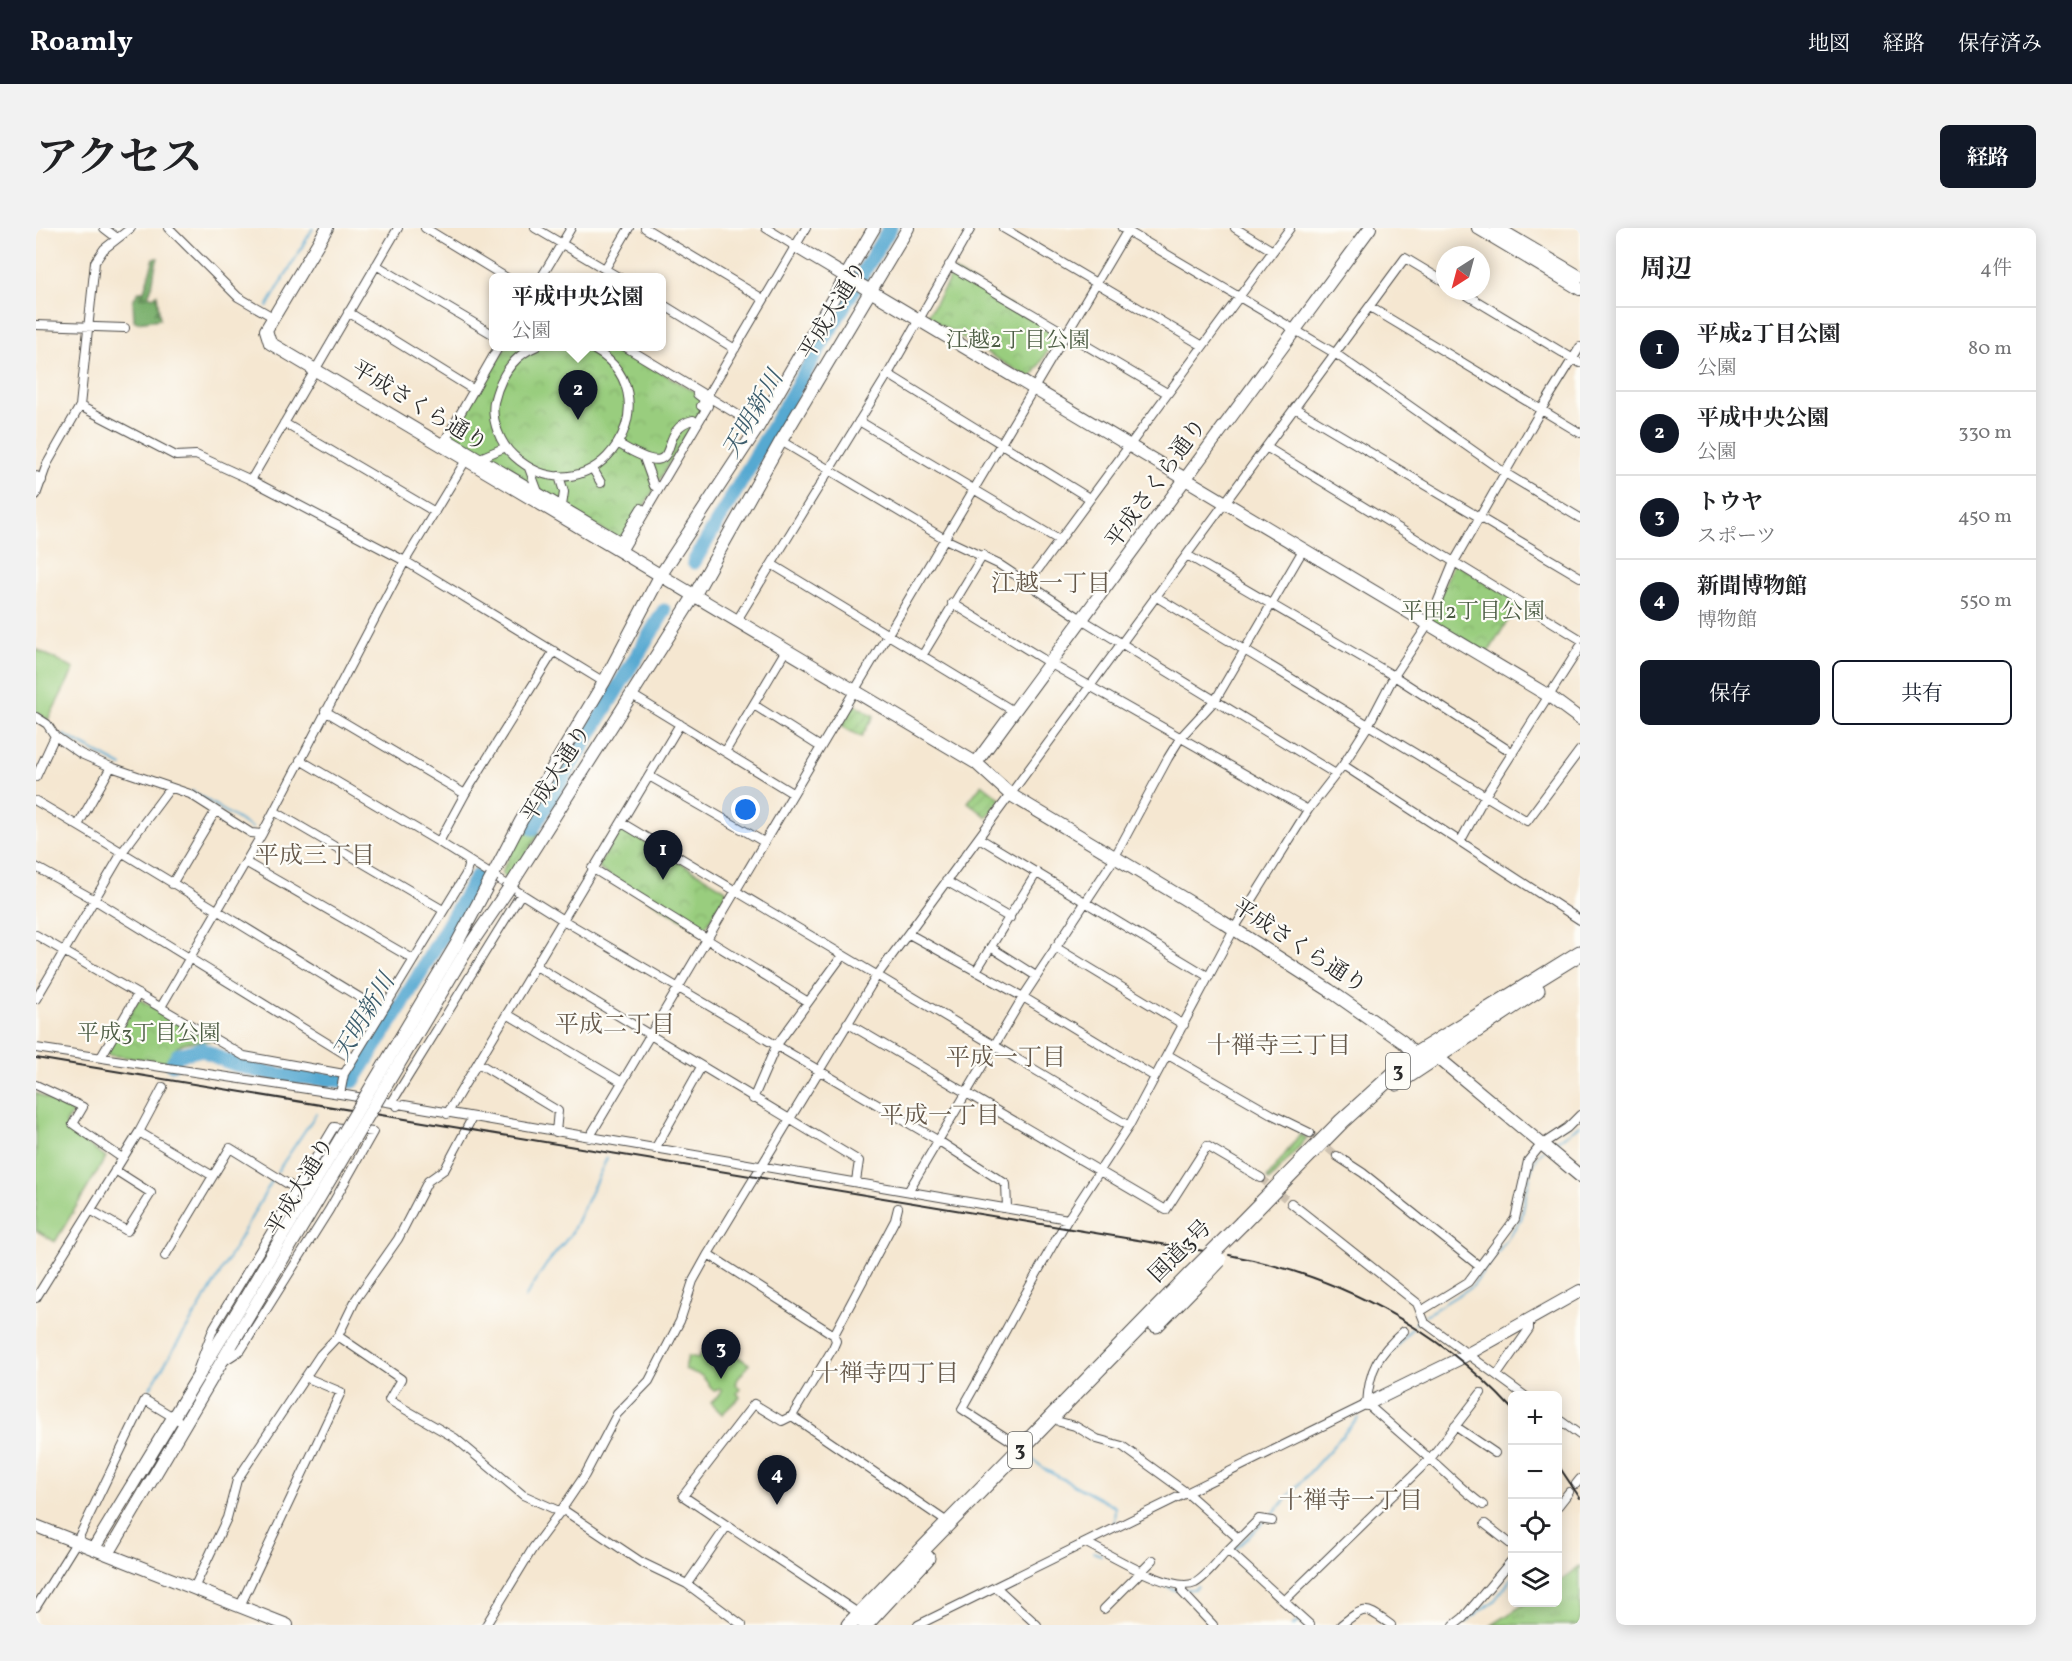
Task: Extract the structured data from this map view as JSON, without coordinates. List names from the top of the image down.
{
  "streets": {
    "highway": ["3", "国道3号"],
    "street": ["平成大通り", "平成さくら通り"]
  },
  "crossings": [
    ["平成大通り", "平成さくら通り"],
    ["平成さくら通り", "国道3号"]
  ],
  "districts": [
    "江越一丁目",
    "平成三丁目",
    "平成二丁目",
    "十禅寺三丁目",
    "平成一丁目",
    "平成一丁目",
    "十禅寺四丁目",
    "十禅寺一丁目"
  ],
  "water": ["天明新川"],
  "parks": ["江越2丁目公園", "平田2丁目公園", "平成3丁目公園"],
  "north": "bottom left",
  "page": {
    "header": "Roamly",
    "nav": ["地図", "経路", "保存済み"],
    "title": "アクセス",
    "buttons": [
      "経路",
      ["保存", "共有"]
    ],
    "heading": ["周辺", "4件"],
    "popup": ["平成中央公園", "公園"],
    "list": [
      {
        "mark": "1",
        "name": "平成2丁目公園",
        "note": "公園",
        "value": "80 m"
      },
      {
        "mark": "2",
        "name": "平成中央公園",
        "note": "公園",
        "value": "330 m"
      },
      {
        "mark": "3",
        "name": "トウヤ",
        "note": "スポーツ",
        "value": "450 m"
      },
      {
        "mark": "4",
        "name": "新聞博物館",
        "note": "博物館",
        "value": "550 m"
      }
    ],
    "pins": [
      "2",
      "1",
      "3",
      "4"
    ],
    "map_buttons": ["+", "−"]
  }
}
